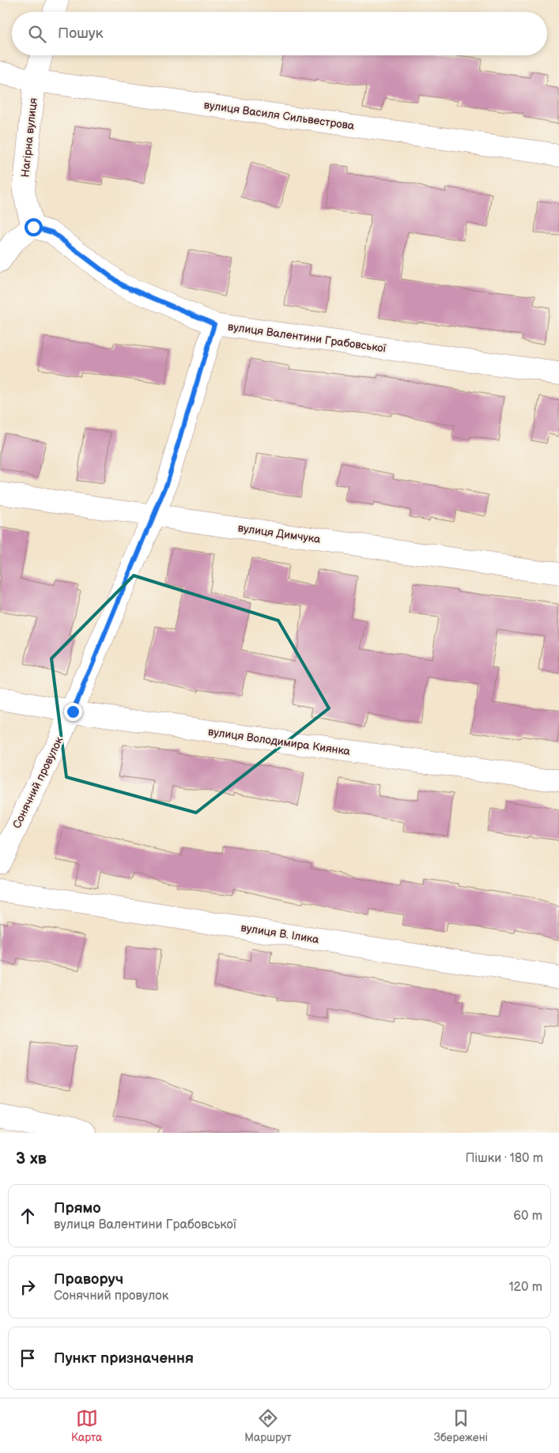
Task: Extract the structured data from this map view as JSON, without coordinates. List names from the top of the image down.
{
  "streets": {
    "street": [
      "вулиця Василя Сильвестрова",
      "Нагірна вулиця",
      "вулиця Валентини Грабовської",
      "вулиця Димчука",
      "вулиця Володимира Киянка",
      "Сонячний провулок",
      "вулиця В. Ілика"
    ]
  },
  "crossings": [
    ["вулиця Василя Сильвестрова", "Нагірна вулиця"],
    ["Нагірна вулиця", "вулиця Валентини Грабовської"],
    ["вулиця Валентини Грабовської", "Сонячний провулок"],
    ["вулиця Димчука", "Сонячний провулок"],
    ["вулиця Володимира Киянка", "Сонячний провулок"]
  ],
  "page": {
    "search": "Пошук",
    "heading": ["3 хв", "Пішки · 180 m"],
    "list": [
      ["Прямо", "вулиця Валентини Грабовської", "60 m"],
      ["Праворуч", "Сонячний провулок", "120 m"],
      "Пункт призначення"
    ],
    "nav": ["Карта", "Маршрут", "Збережені"]
  }
}
